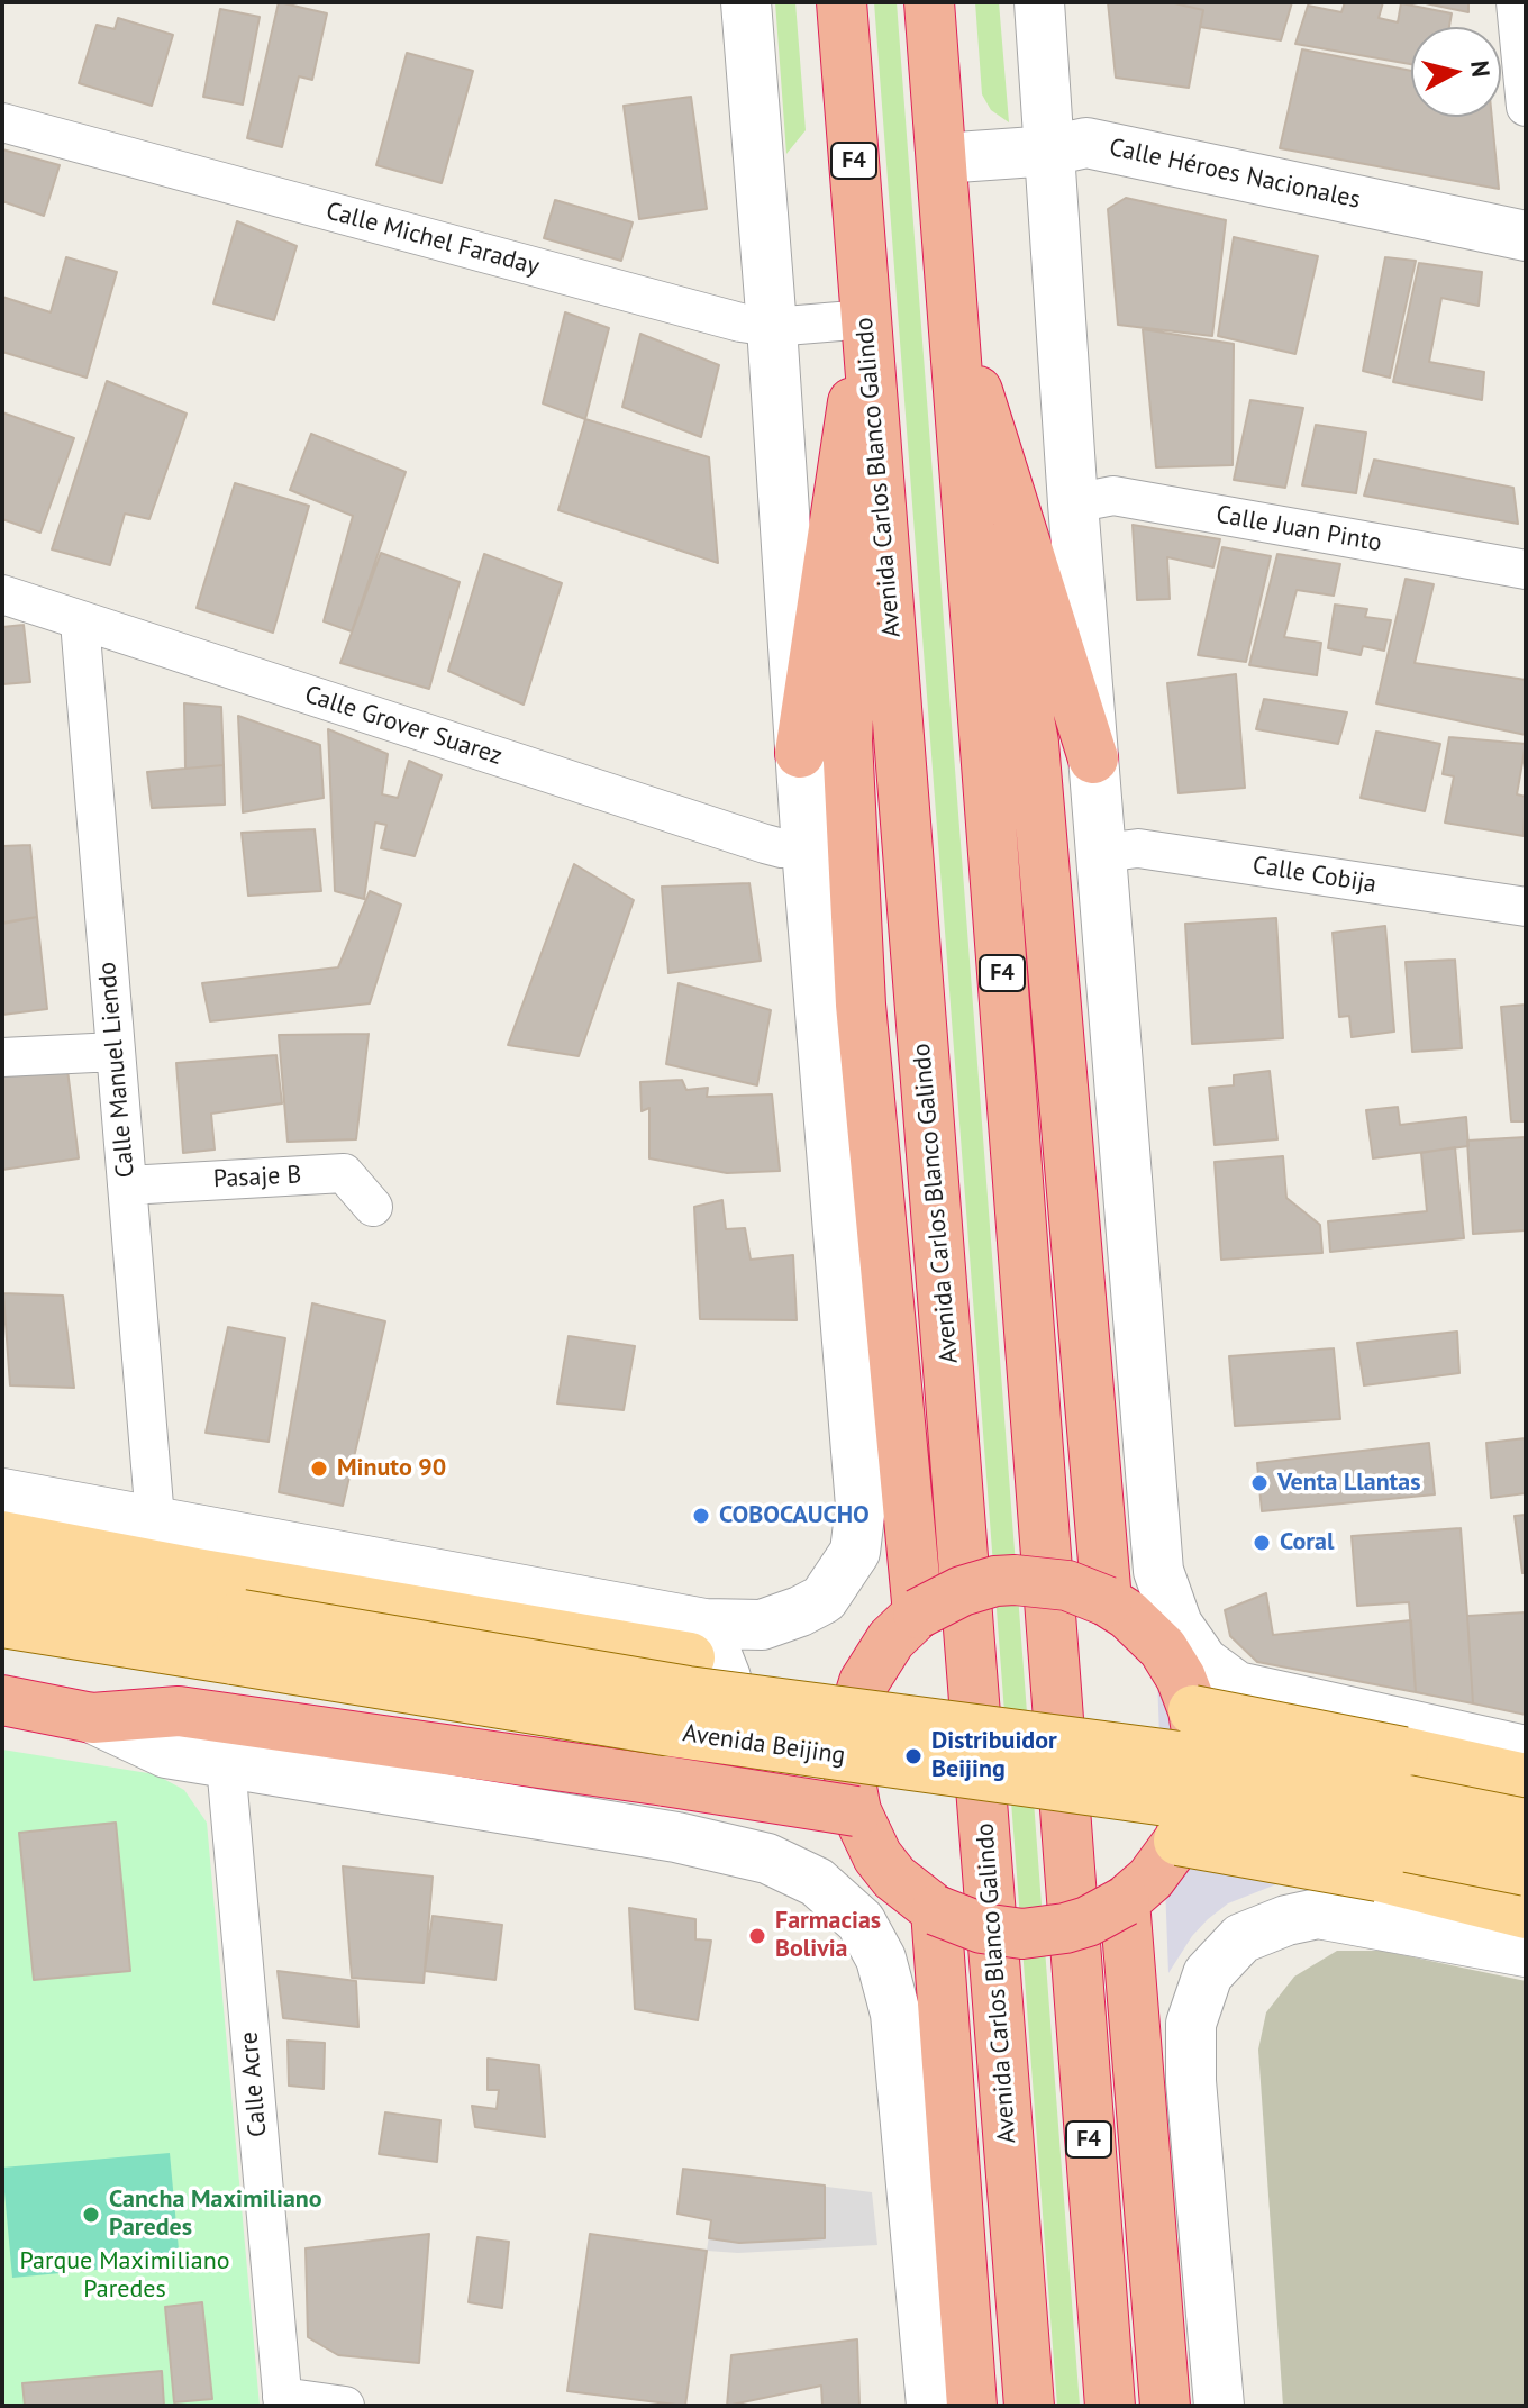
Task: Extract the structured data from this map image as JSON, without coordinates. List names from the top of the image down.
{
  "streets": {
    "highway": ["F4", "Avenida Carlos Blanco Galindo"],
    "main road": ["Avenida Beijing"],
    "street": [
      "Calle Héroes Nacionales",
      "Calle Michel Faraday",
      "Calle Juan Pinto",
      "Calle Grover Suarez",
      "Calle Cobija",
      "Calle Manuel Liendo",
      "Pasaje B",
      "Calle Acre"
    ]
  },
  "crossings": [
    ["F4", "Calle Héroes Nacionales"],
    ["Calle Michel Faraday", "Avenida Carlos Blanco Galindo"],
    ["Calle Grover Suarez", "Calle Manuel Liendo"],
    ["Calle Manuel Liendo", "Pasaje B"]
  ],
  "parks": ["Parque Maximiliano Paredes"],
  "places": [
    "Minuto 90",
    "Venta Llantas",
    "COBOCAUCHO",
    "Coral",
    "Distribuidor Beijing",
    "Farmacias Bolivia",
    "Cancha Maximiliano Paredes"
  ],
  "north": "right"
}
